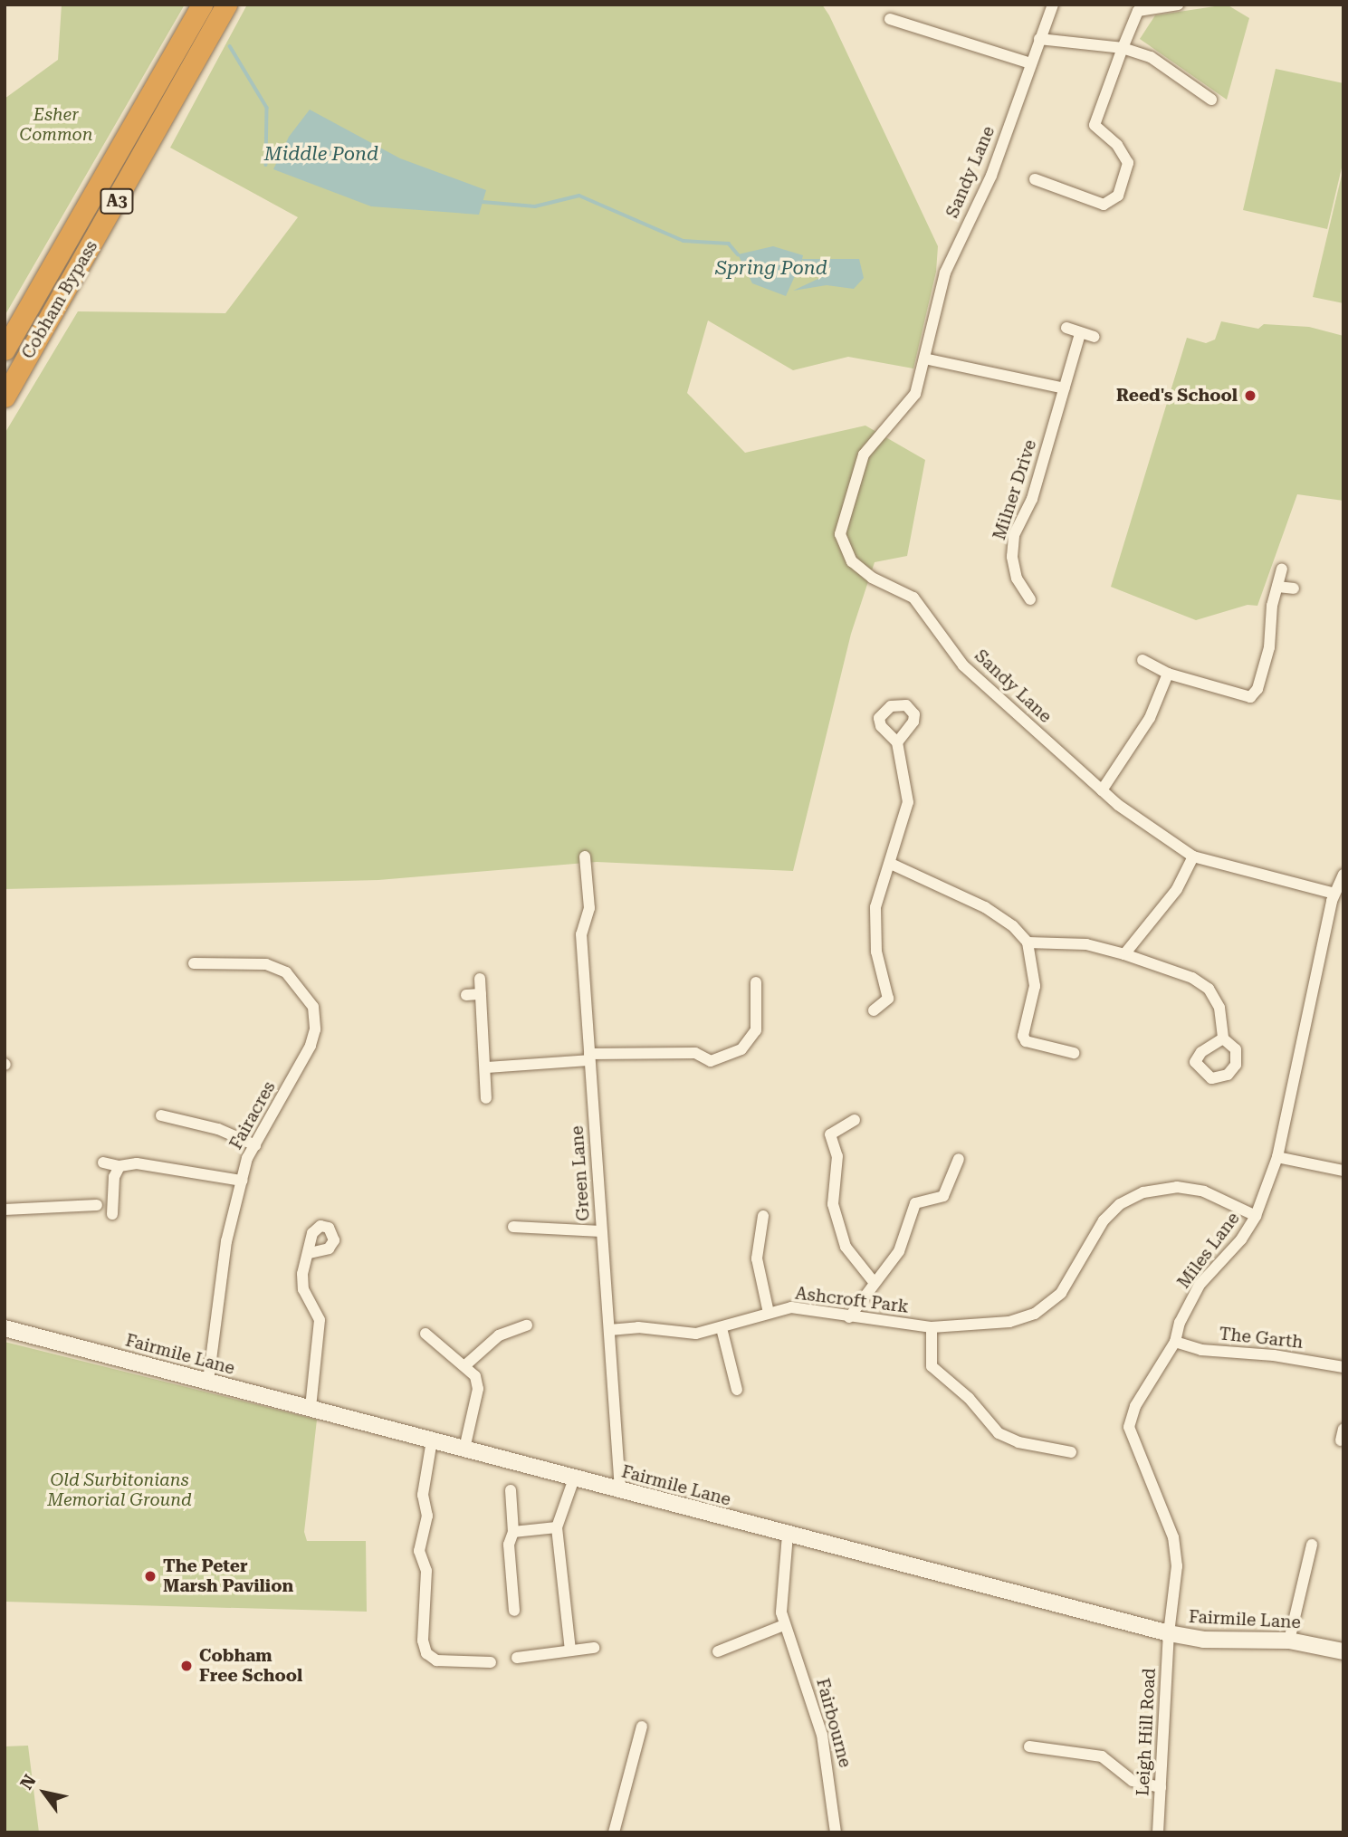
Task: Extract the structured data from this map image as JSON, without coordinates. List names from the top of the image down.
{
  "streets": {
    "highway": ["A3", "Cobham Bypass"],
    "street": [
      "Sandy Lane",
      "Milner Drive",
      "Fairacres",
      "Green Lane",
      "Miles Lane",
      "Ashcroft Park",
      "The Garth",
      "Fairmile Lane",
      "Fairbourne",
      "Leigh Hill Road"
    ]
  },
  "crossings": [
    ["Sandy Lane", "Miles Lane"],
    ["Fairacres", "Fairmile Lane"],
    ["Green Lane", "Ashcroft Park"],
    ["Green Lane", "Fairmile Lane"],
    ["Miles Lane", "Ashcroft Park"],
    ["Miles Lane", "The Garth"],
    ["Miles Lane", "Fairmile Lane"],
    ["Miles Lane", "Leigh Hill Road"],
    ["Fairmile Lane", "Fairbourne"],
    ["Fairmile Lane", "Leigh Hill Road"]
  ],
  "water": ["Middle Pond", "Spring Pond"],
  "parks": ["Esher Common", "Old Surbitonians Memorial Ground"],
  "places": ["Reed's School", "The Peter Marsh Pavilion", "Cobham Free School"],
  "north": "top left"
}
